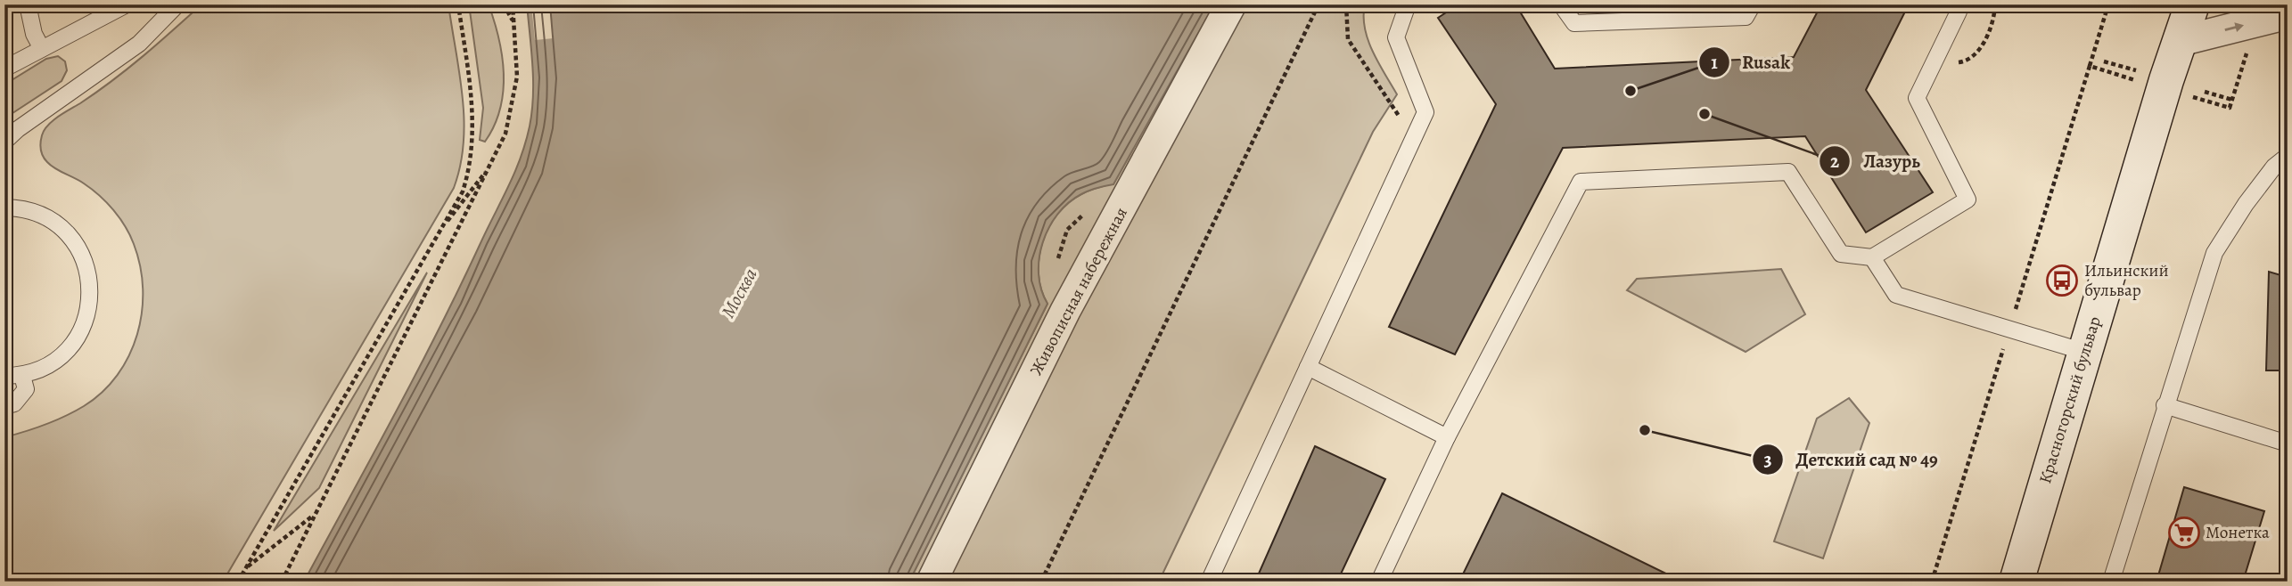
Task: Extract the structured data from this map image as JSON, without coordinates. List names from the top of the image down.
{
  "streets": {
    "main road": ["Красногорский бульвар"],
    "street": ["Живописная набережная"]
  },
  "water": ["Москва"],
  "places": {
    "other": ["Rusak", "Лазурь", "Детский сад № 49"],
    "bus stop": ["Ильинский бульвар"],
    "supermarket": ["Монетка"]
  }
}
